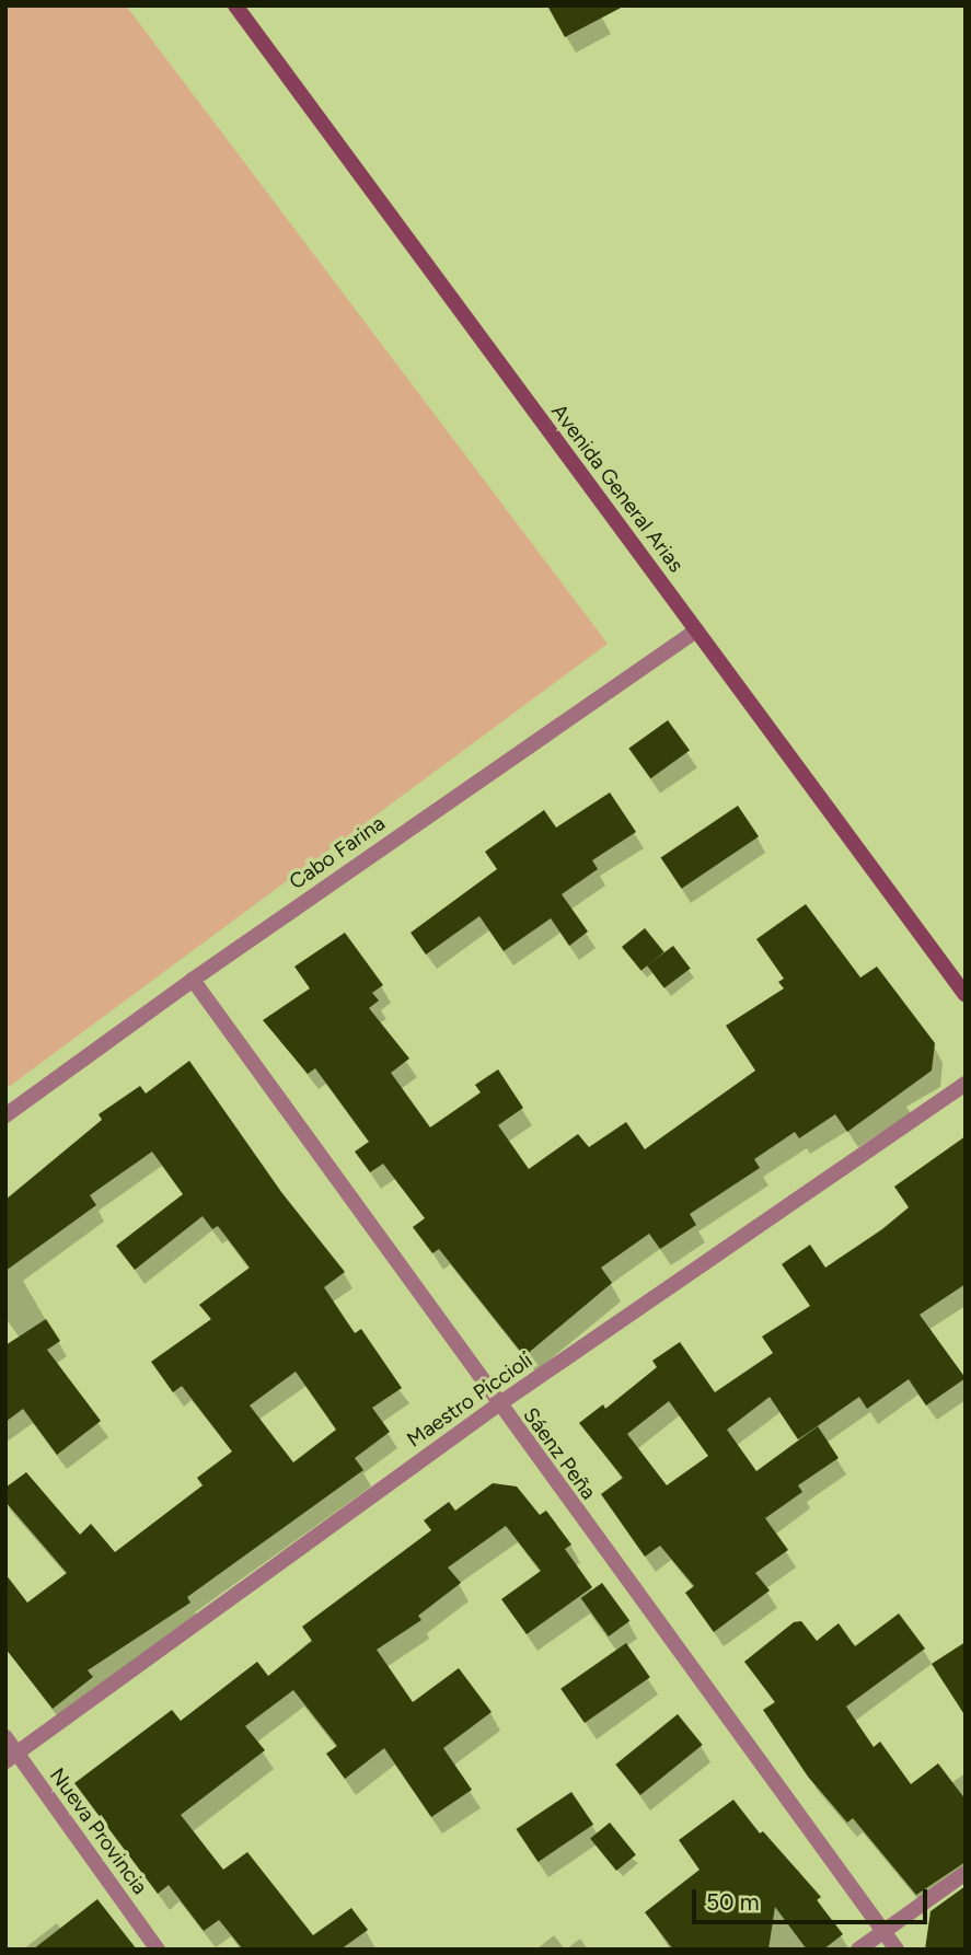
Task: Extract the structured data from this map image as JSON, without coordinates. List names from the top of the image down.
{
  "streets": {
    "main road": ["Avenida General Arias"],
    "street": [
      "Cabo Farina",
      "Maestro Piccioli",
      "Sáenz Peña",
      "Nueva Provincia"
    ]
  },
  "crossings": [
    ["Avenida General Arias", "Cabo Farina"],
    ["Cabo Farina", "Sáenz Peña"],
    ["Maestro Piccioli", "Sáenz Peña"],
    ["Maestro Piccioli", "Nueva Provincia"]
  ],
  "scale_bar": "50 m"
}
